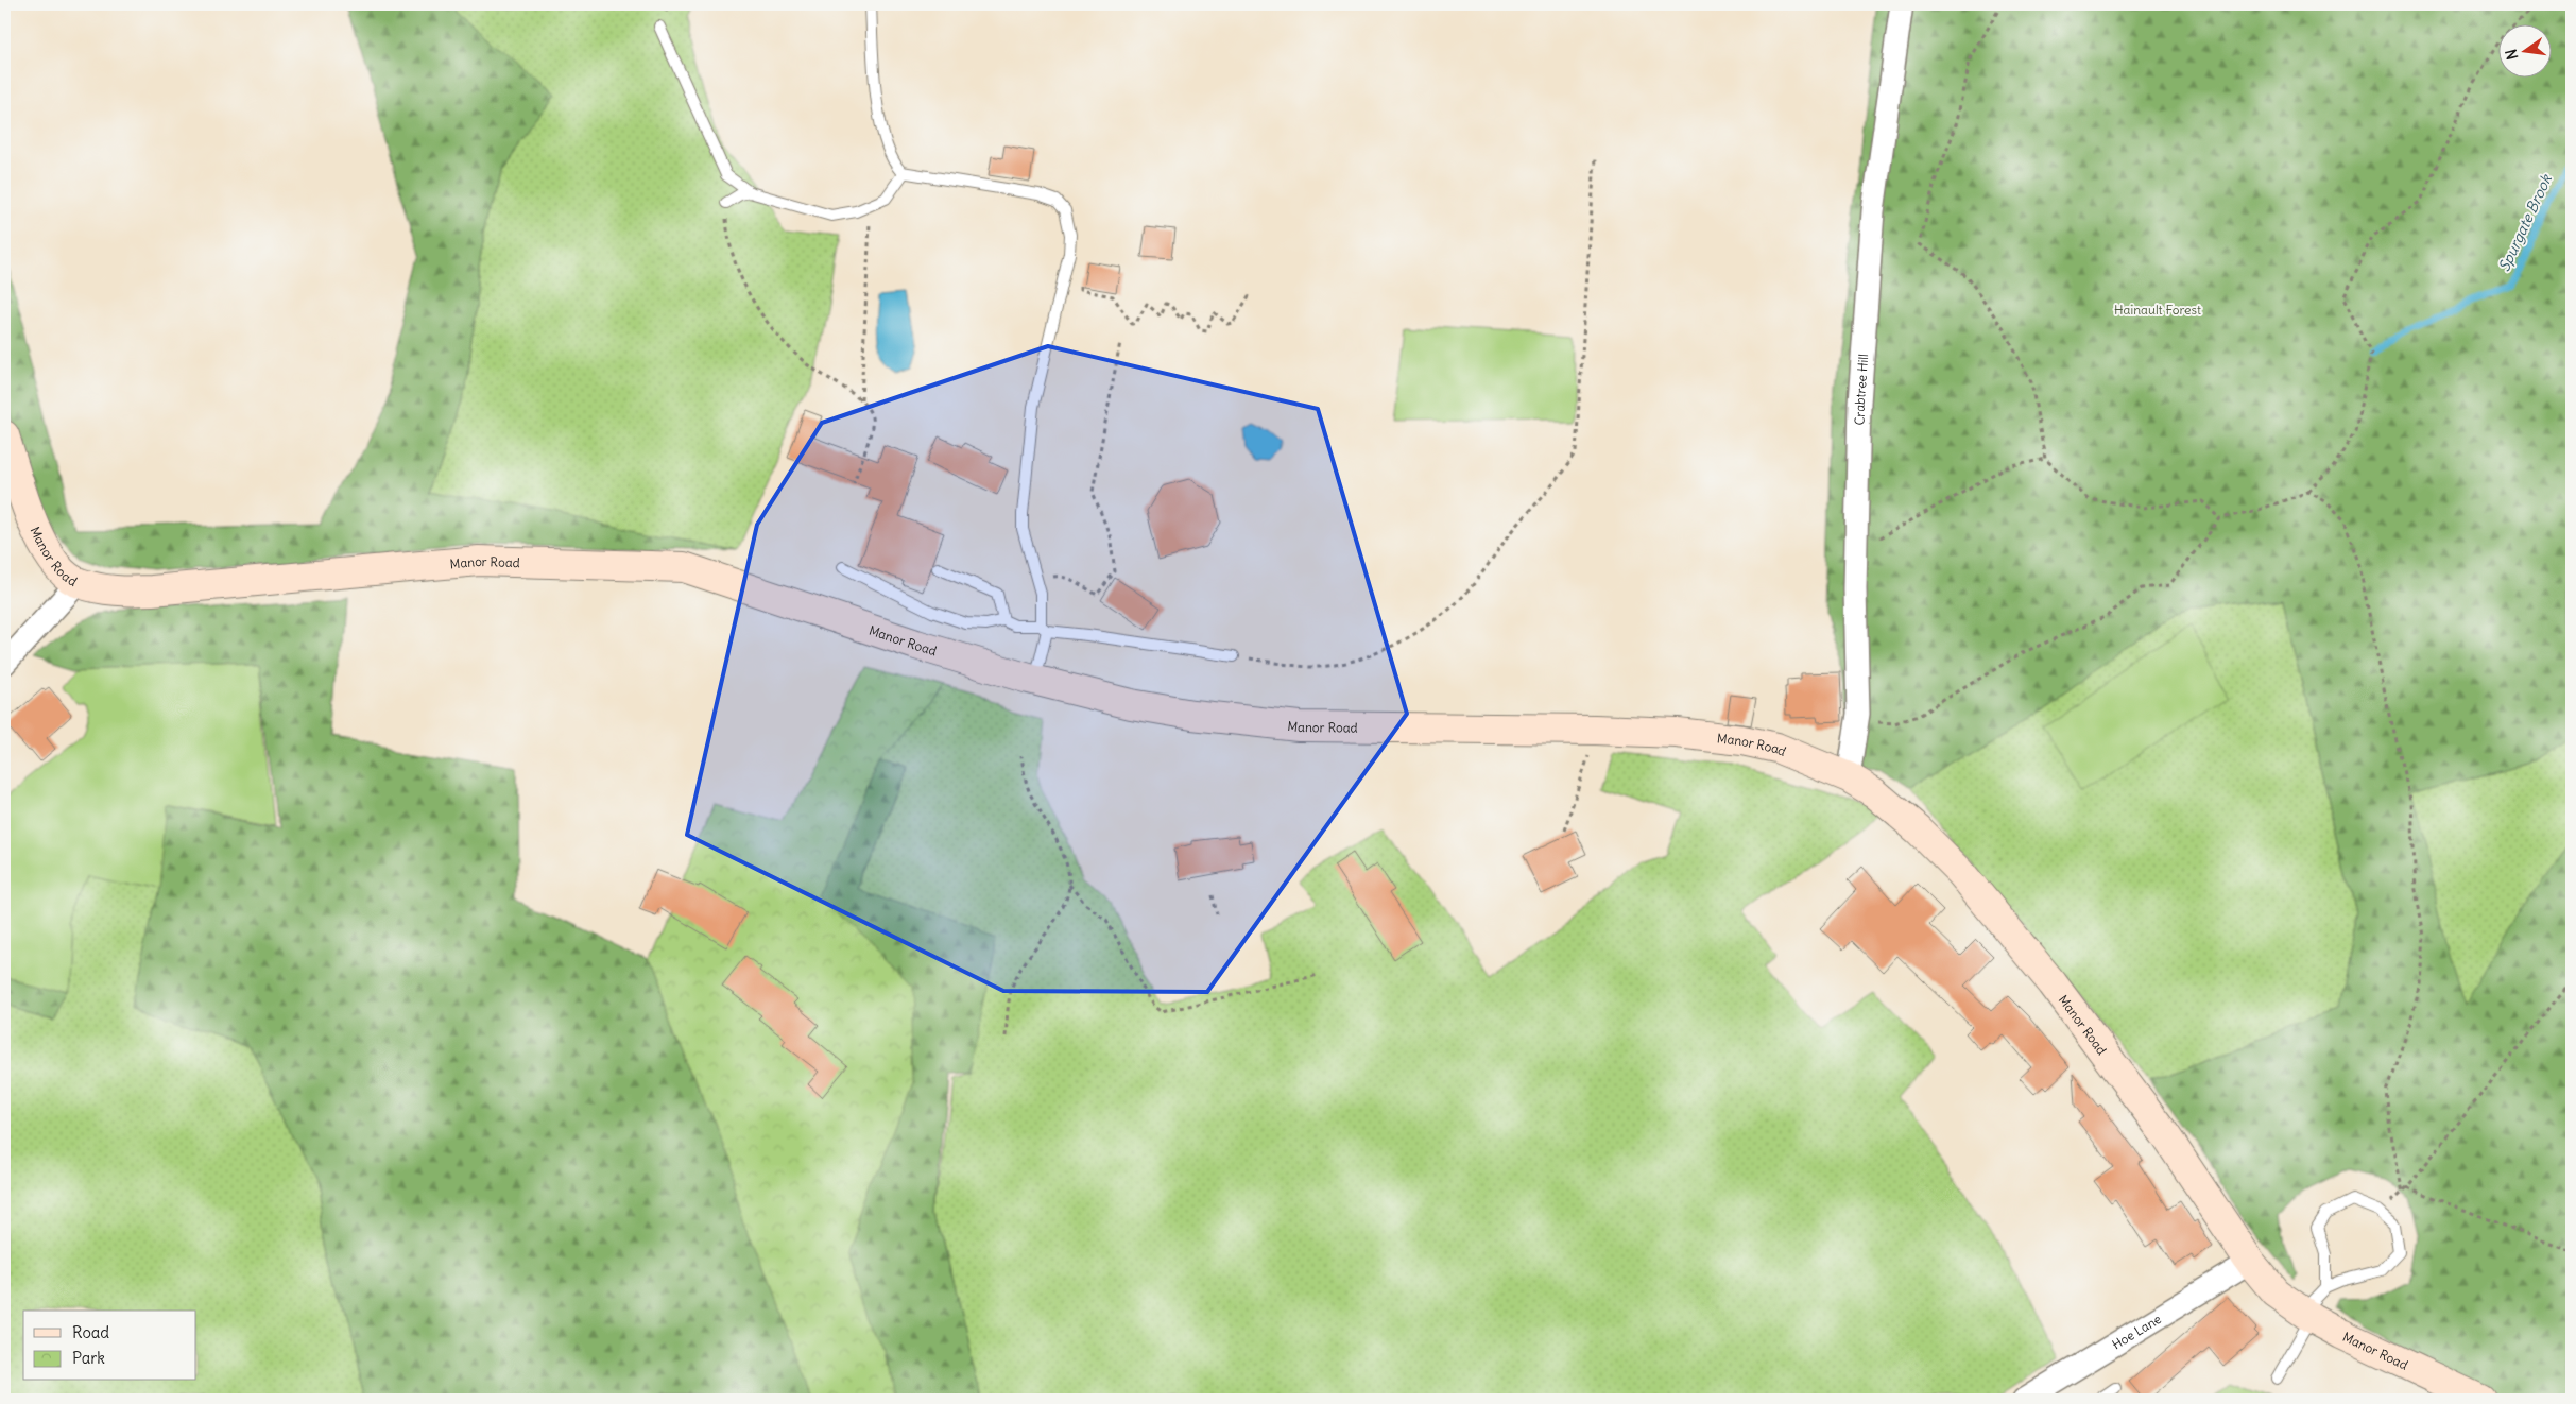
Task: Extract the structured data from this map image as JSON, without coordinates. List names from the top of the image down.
{
  "streets": {
    "street": ["Crabtree Hill", "Manor Road", "Hoe Lane"]
  },
  "crossings": [
    ["Crabtree Hill", "Manor Road"],
    ["Manor Road", "Hoe Lane"]
  ],
  "water": ["Spurgate Brook"],
  "parks": ["Hainault Forest"],
  "legend": ["Road", "Park"],
  "north": "left"
}
